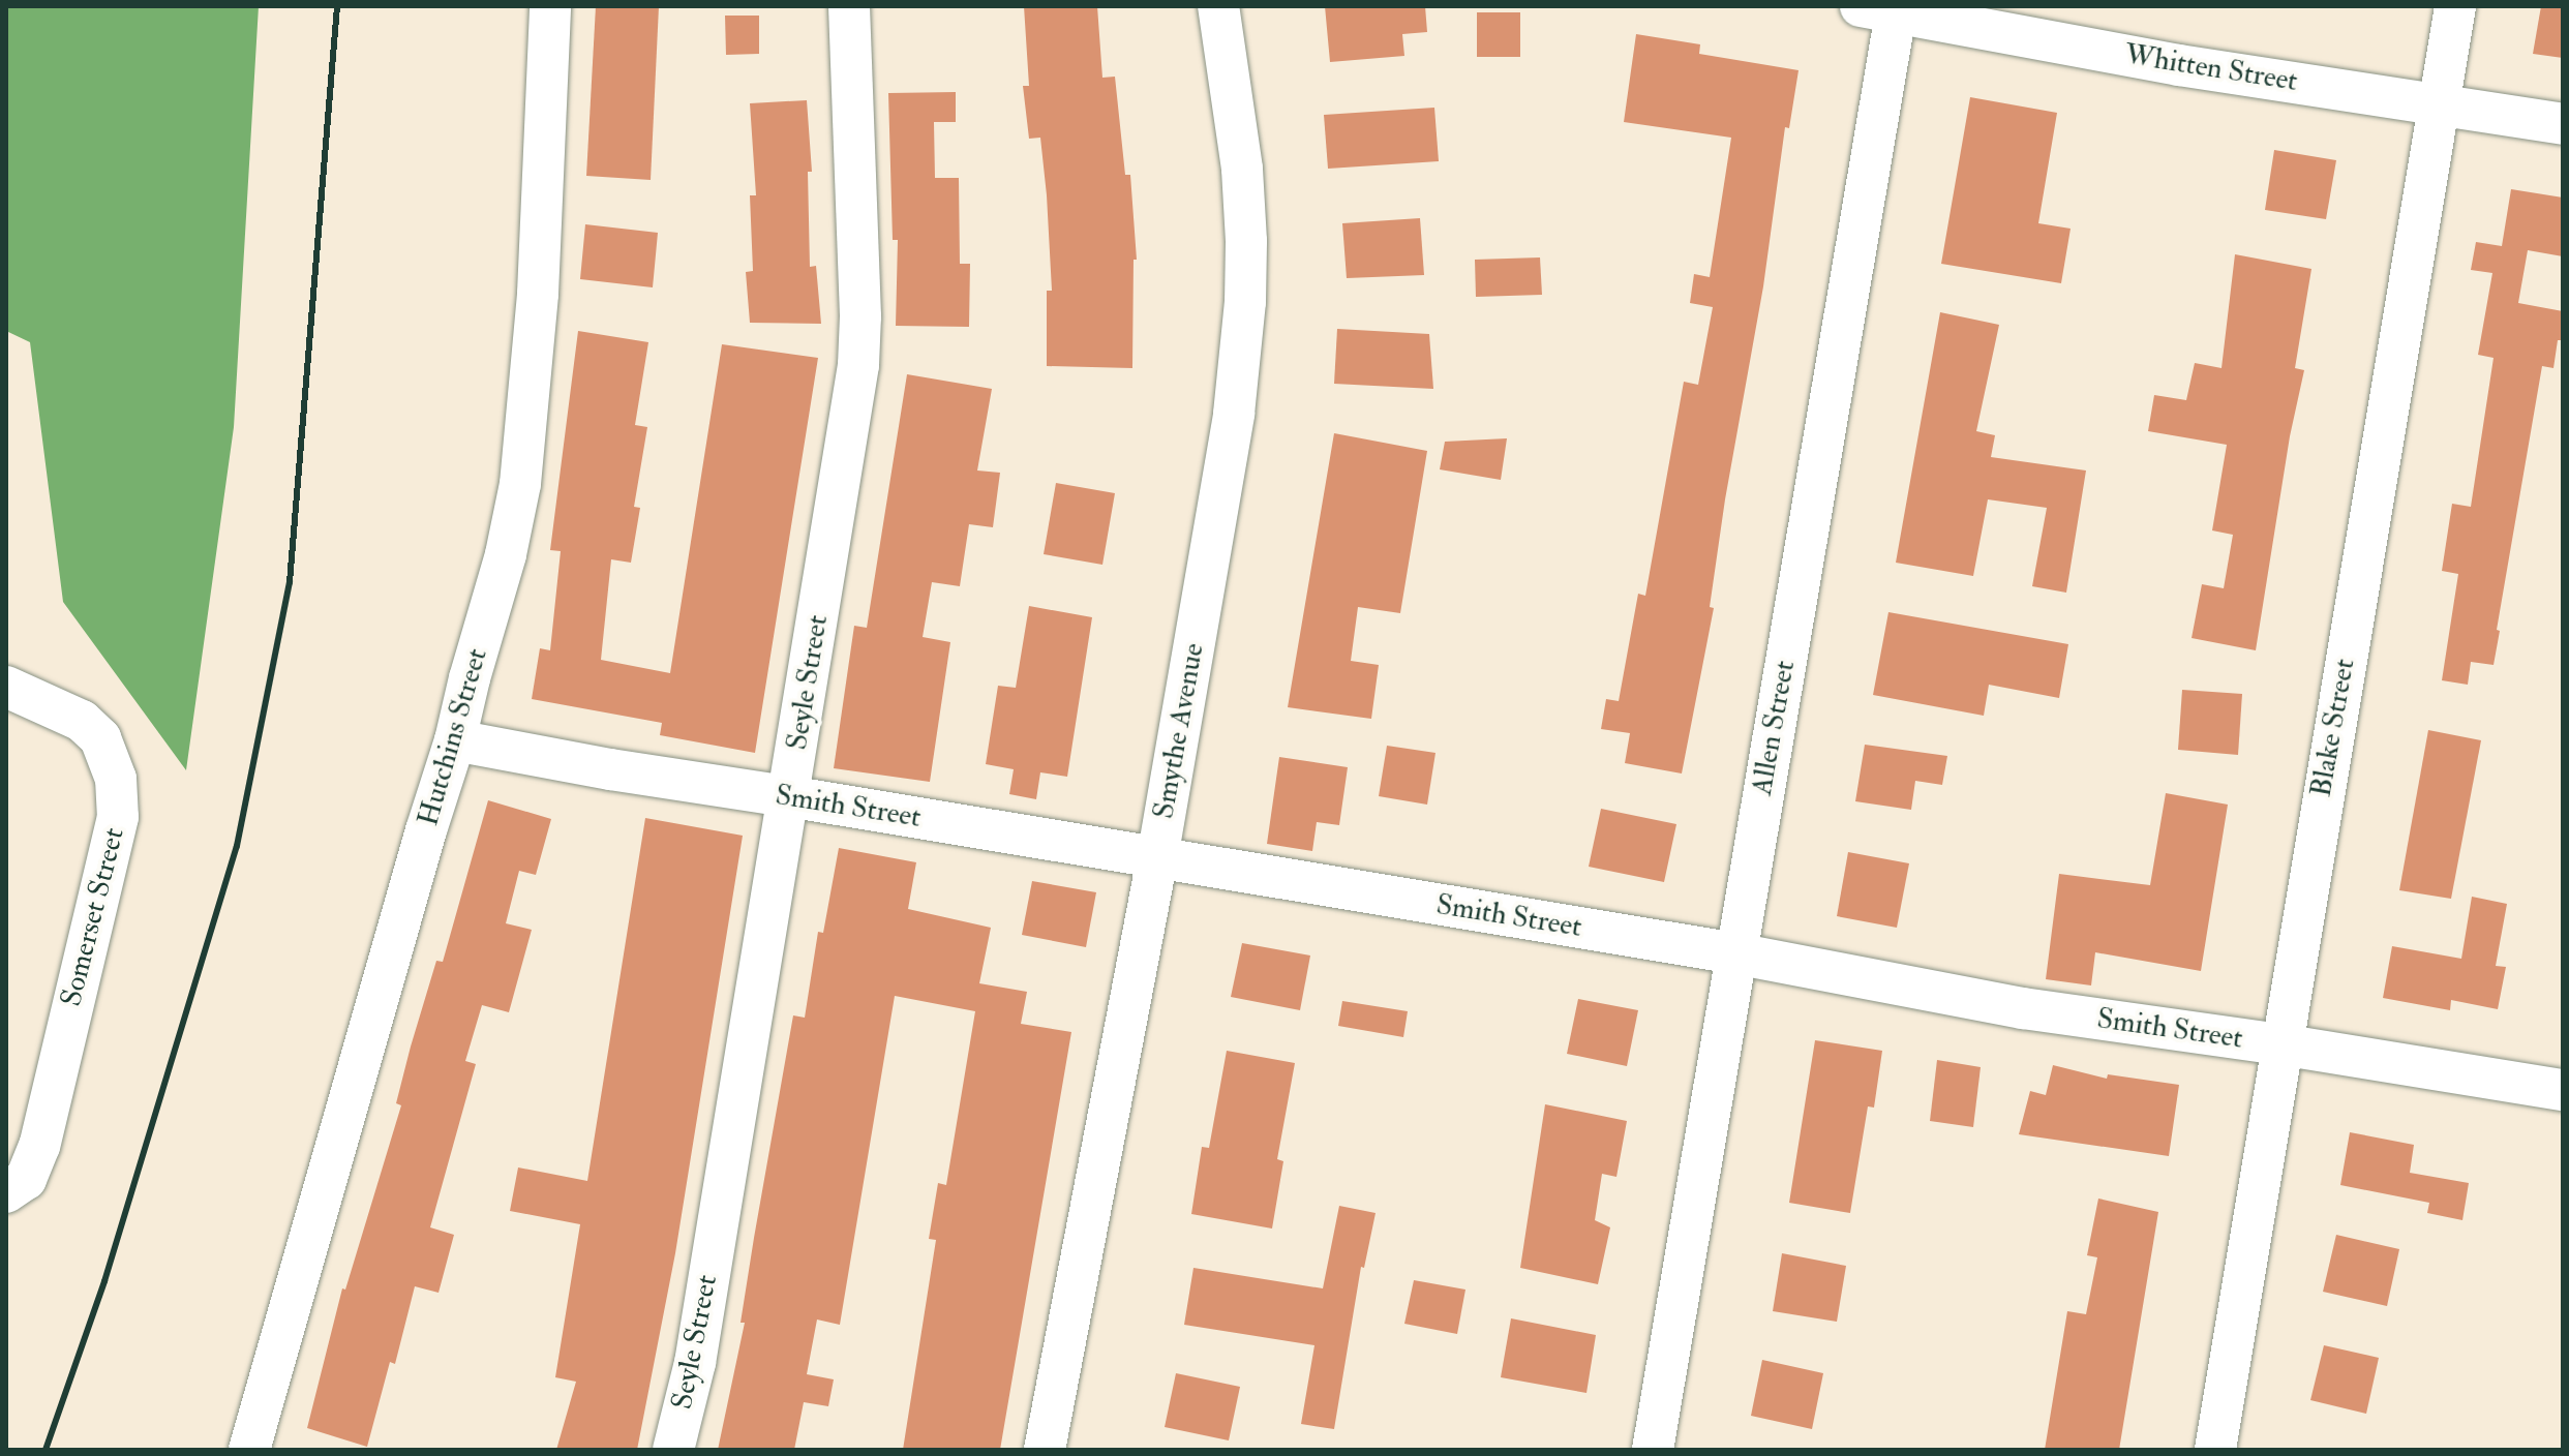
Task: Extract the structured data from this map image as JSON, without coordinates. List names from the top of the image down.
{
  "streets": {
    "street": [
      "Whitten Street",
      "Seyle Street",
      "Allen Street",
      "Blake Street",
      "Smythe Avenue",
      "Hutchins Street",
      "Smith Street",
      "Somerset Street"
    ]
  },
  "crossings": [
    ["Whitten Street", "Allen Street"],
    ["Whitten Street", "Blake Street"],
    ["Seyle Street", "Smith Street"],
    ["Allen Street", "Smith Street"],
    ["Blake Street", "Smith Street"],
    ["Smythe Avenue", "Smith Street"],
    ["Hutchins Street", "Smith Street"]
  ]
}
